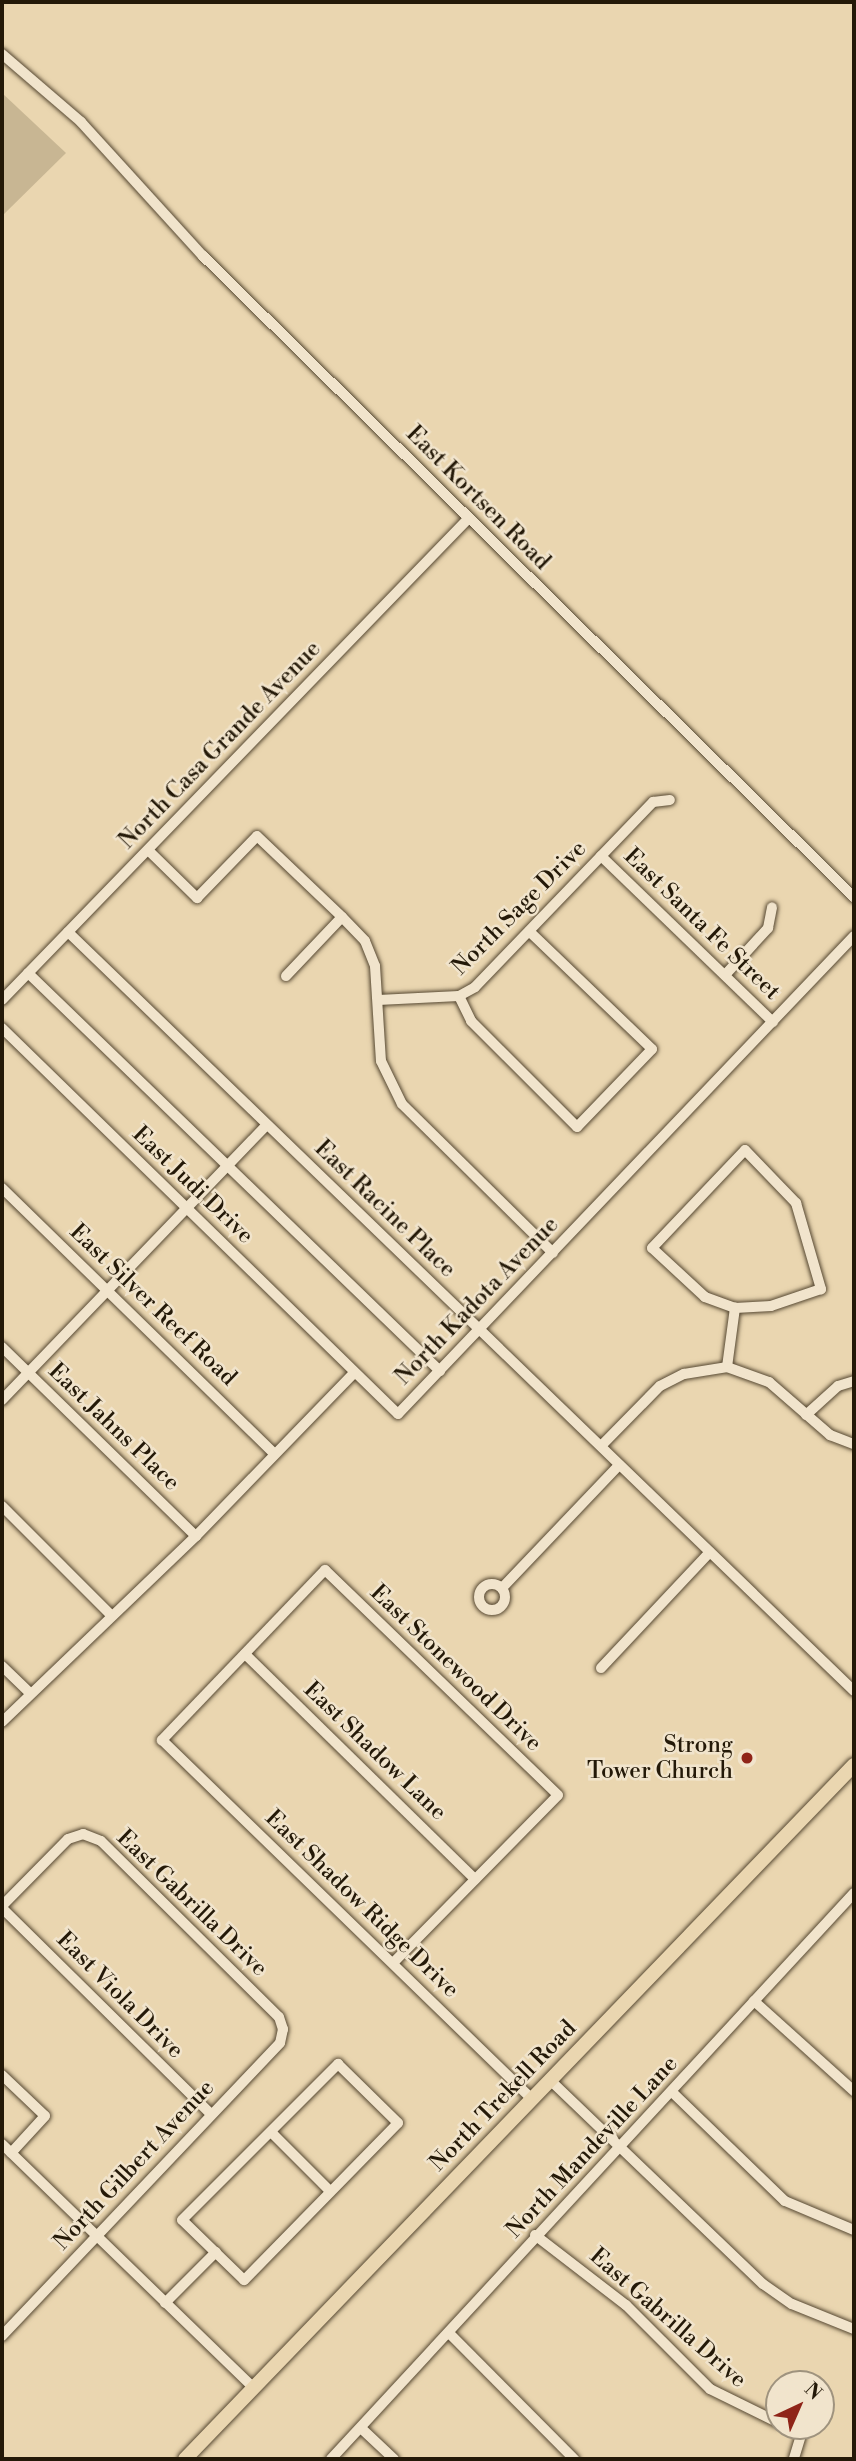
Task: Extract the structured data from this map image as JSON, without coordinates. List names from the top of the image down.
{
  "streets": {
    "main road": ["North Trekell Road"],
    "street": [
      "East Kortsen Road",
      "North Casa Grande Avenue",
      "North Sage Drive",
      "East Santa Fe Street",
      "East Judi Drive",
      "East Racine Place",
      "North Kadota Avenue",
      "East Silver Reef Road",
      "East Jahns Place",
      "East Stonewood Drive",
      "East Shadow Lane",
      "East Gabrilla Drive",
      "East Shadow Ridge Drive",
      "East Viola Drive",
      "North Mandeville Lane",
      "North Gilbert Avenue"
    ]
  },
  "crossings": [
    ["East Kortsen Road", "North Casa Grande Avenue"],
    ["North Casa Grande Avenue", "East Racine Place"],
    ["North Sage Drive", "East Santa Fe Street"],
    ["East Santa Fe Street", "North Kadota Avenue"],
    ["East Judi Drive", "North Kadota Avenue"],
    ["East Racine Place", "North Kadota Avenue"],
    ["East Stonewood Drive", "East Shadow Lane"],
    ["East Stonewood Drive", "East Shadow Ridge Drive"],
    ["East Shadow Lane", "East Shadow Ridge Drive"],
    ["East Gabrilla Drive", "East Viola Drive"],
    ["East Gabrilla Drive", "North Mandeville Lane"],
    ["East Gabrilla Drive", "North Gilbert Avenue"],
    ["East Shadow Ridge Drive", "North Trekell Road"],
    ["East Viola Drive", "North Gilbert Avenue"]
  ],
  "places": ["Strong Tower Church"],
  "north": "top right"
}
